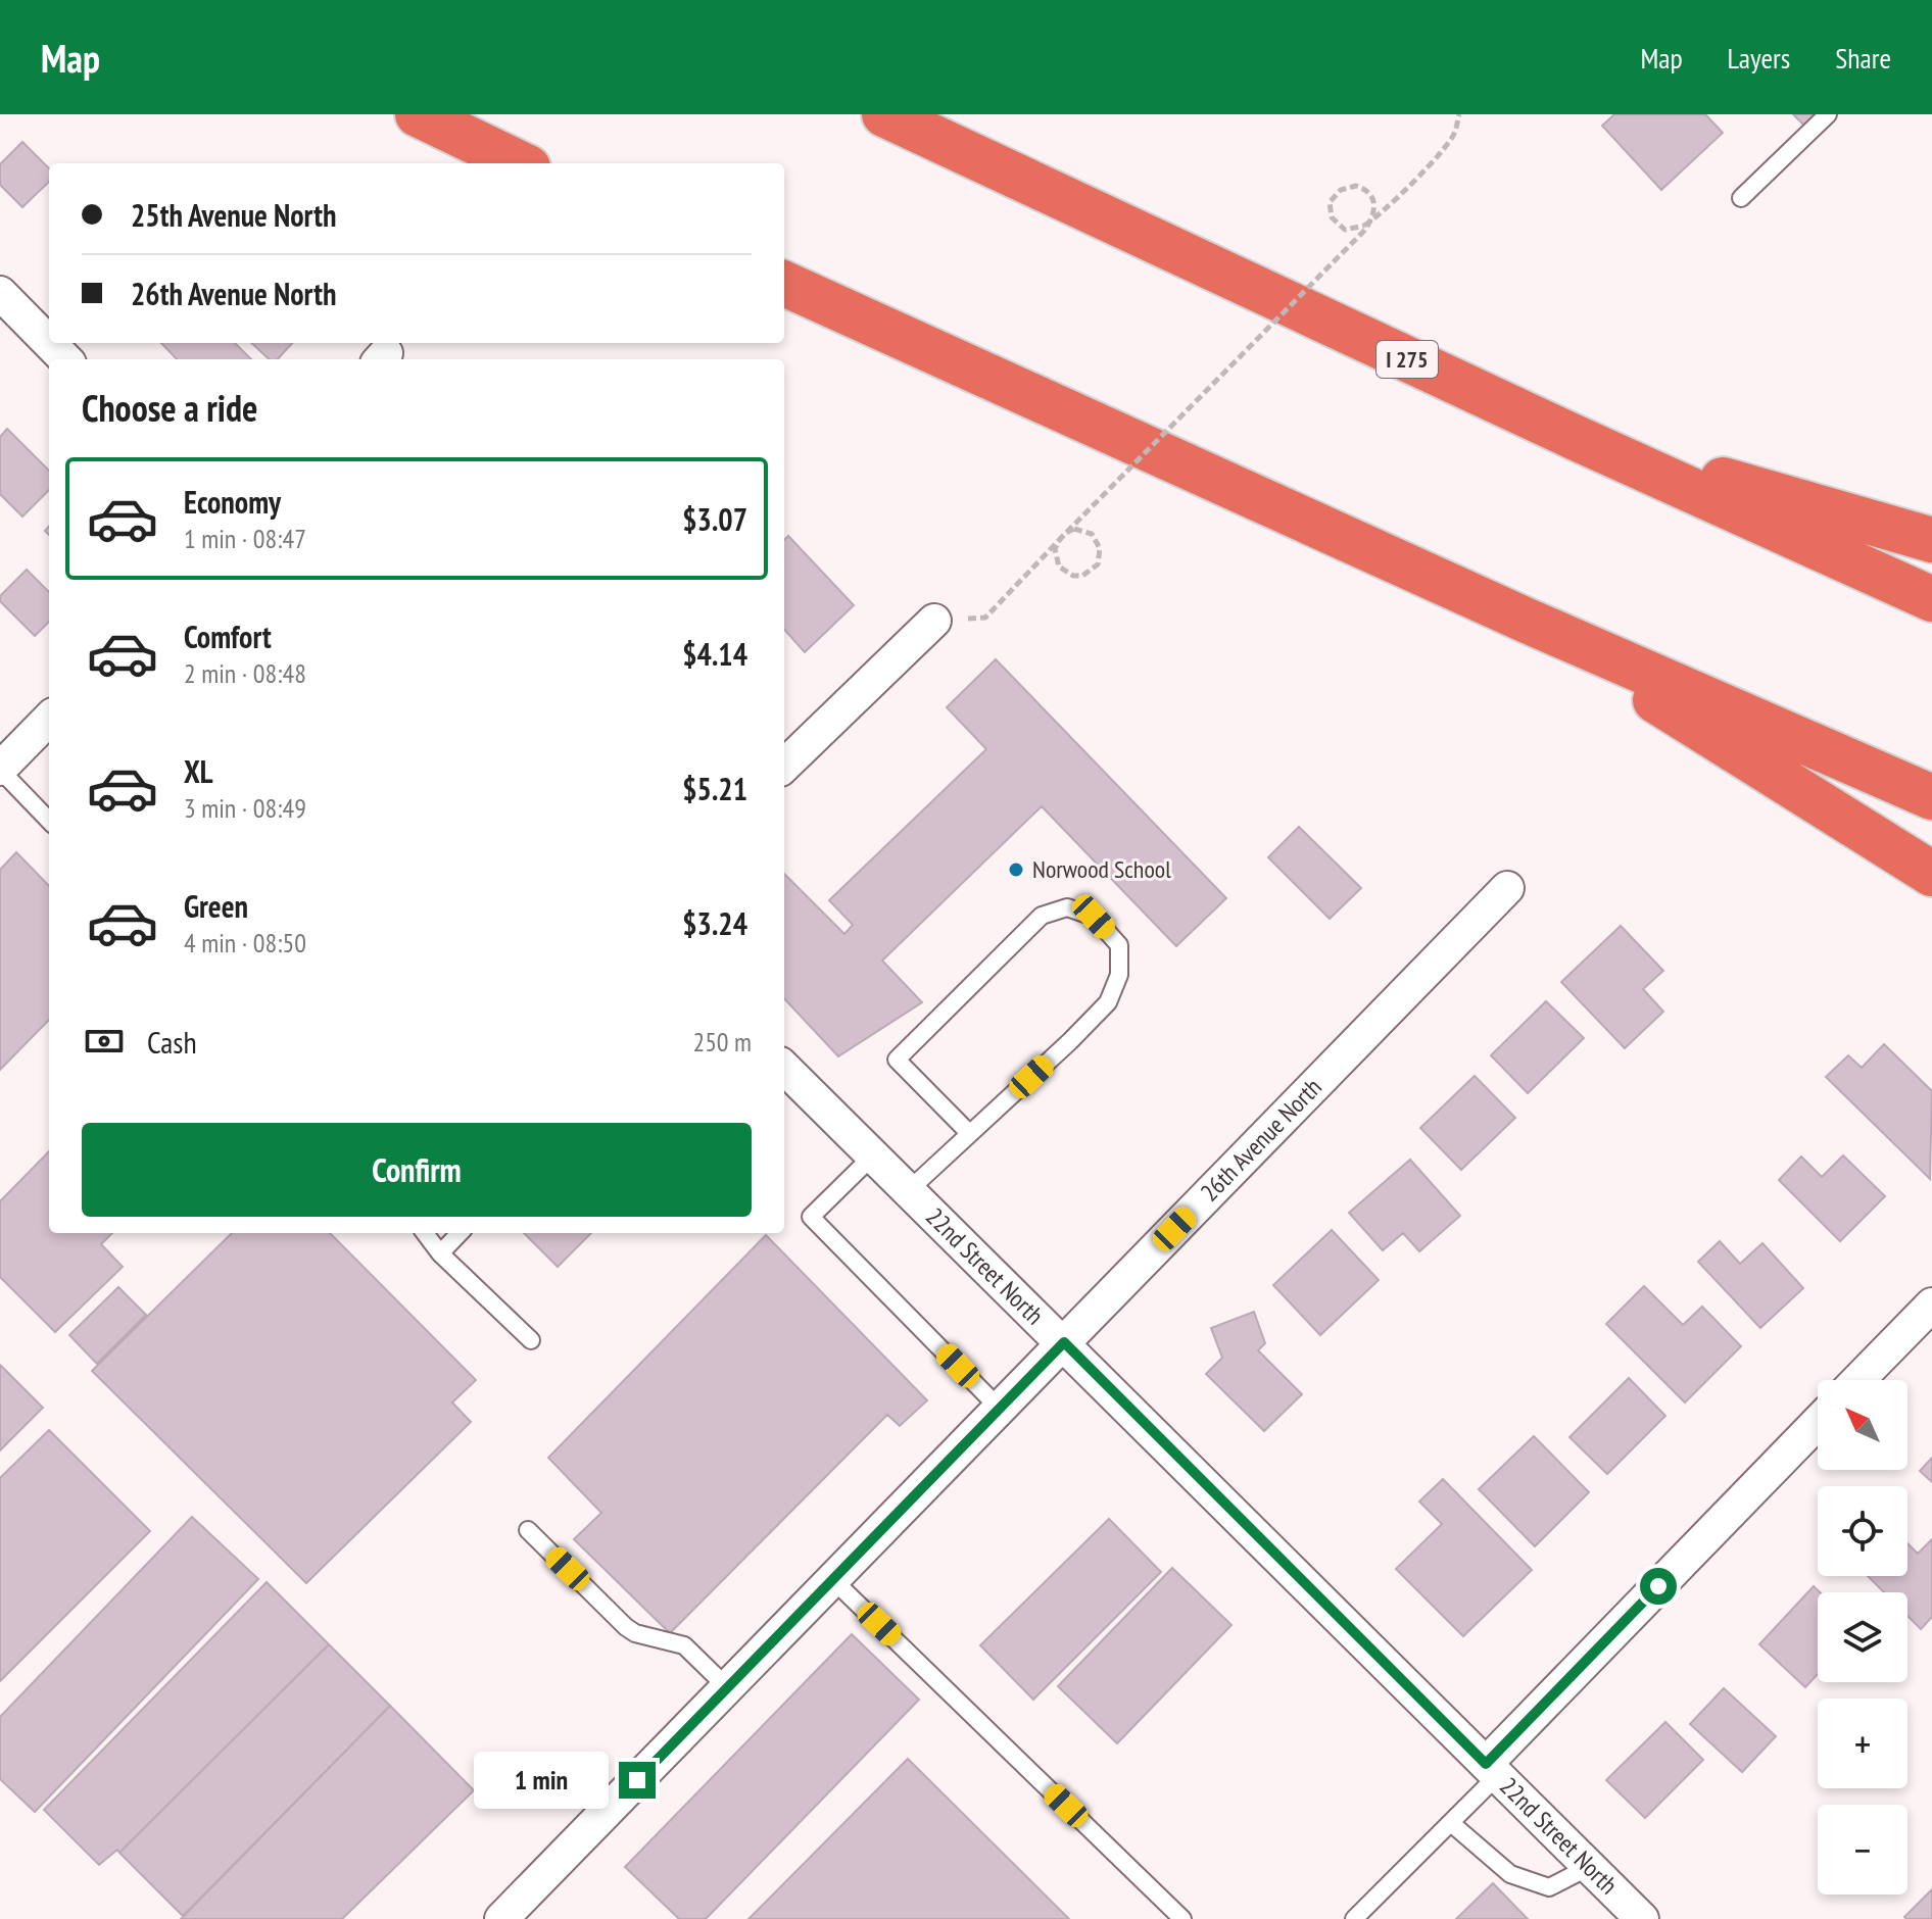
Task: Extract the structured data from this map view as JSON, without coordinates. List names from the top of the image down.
{
  "streets": {
    "highway": ["I 275"],
    "street": ["26th Avenue North", "22nd Street North"]
  },
  "crossings": [
    ["26th Avenue North", "22nd Street North"]
  ],
  "places": ["Norwood School"],
  "north": "top left",
  "page": {
    "header": "Map",
    "nav": ["Map", "Layers", "Share"],
    "banner": ["25th Avenue North", "26th Avenue North"],
    "heading": "Choose a ride",
    "list": [
      {
        "name": "Economy",
        "note": "1 min · 08:47",
        "value": "$3.07"
      },
      {
        "name": "Comfort",
        "note": "2 min · 08:48",
        "value": "$4.14"
      },
      {
        "name": "XL",
        "note": "3 min · 08:49",
        "value": "$5.21"
      },
      {
        "name": "Green",
        "note": "4 min · 08:50",
        "value": "$3.24"
      }
    ],
    "pay": ["Cash", "250 m"],
    "buttons": "Confirm",
    "map_buttons": ["+", "−"],
    "bubble": "1 min"
  }
}
